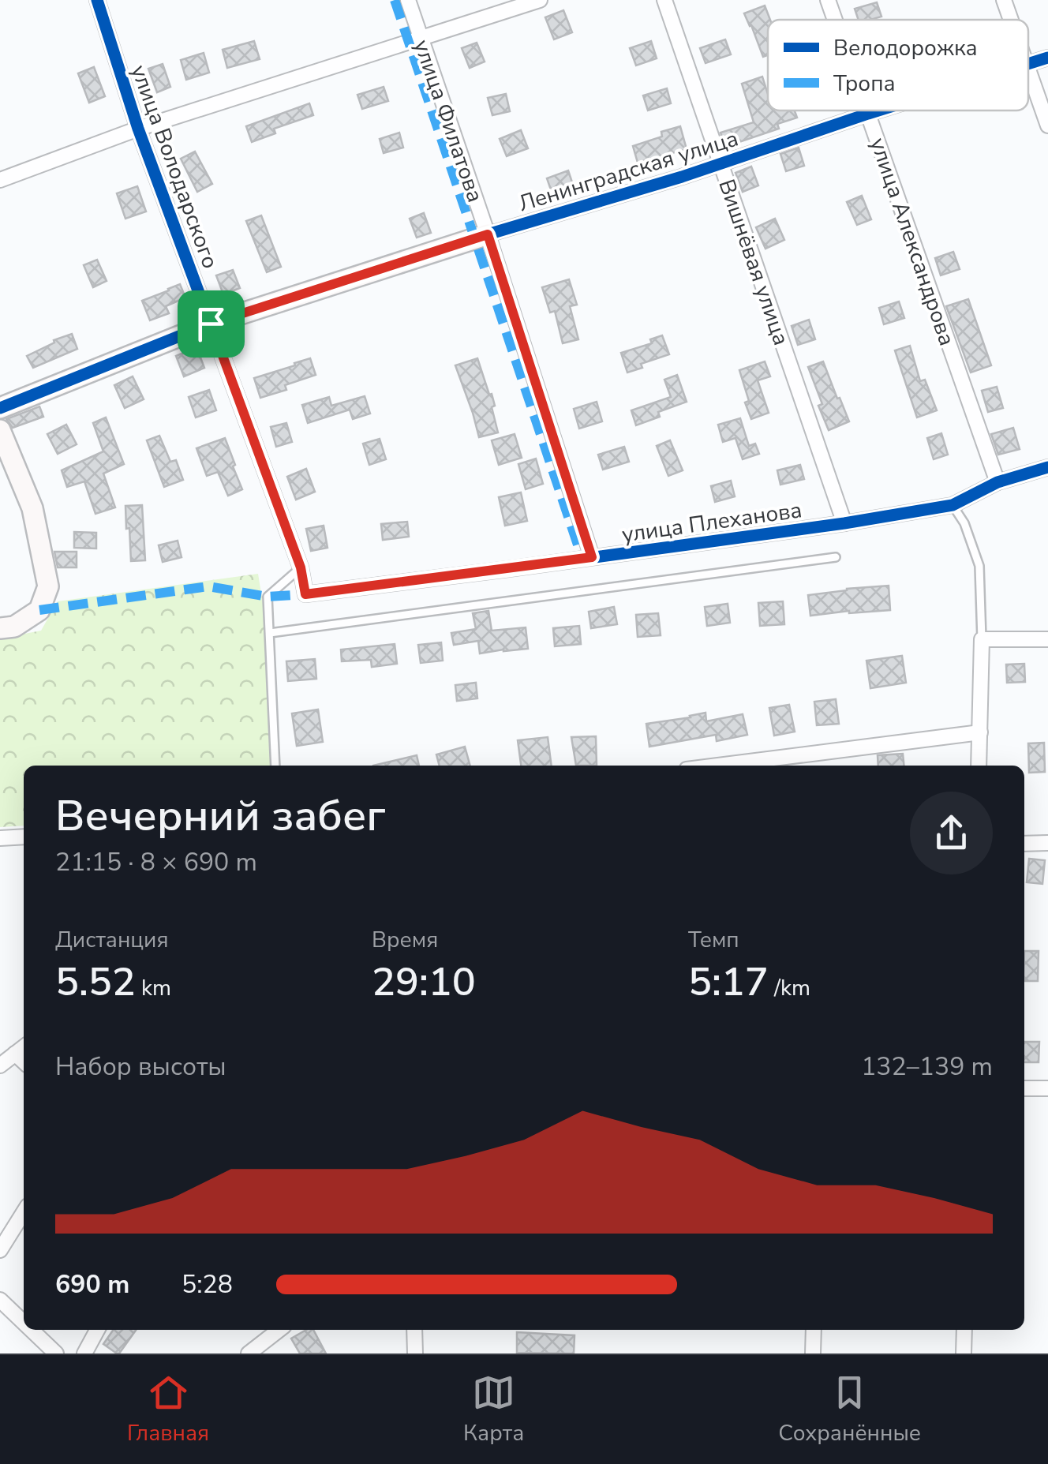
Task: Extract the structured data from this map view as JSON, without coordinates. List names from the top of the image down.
{
  "streets": {
    "street": [
      "улица Филатова",
      "улица Володарского",
      "Ленинградская улица",
      "улица Александрова",
      "Вишнёвая улица",
      "улица Плеханова"
    ]
  },
  "crossings": [
    ["улица Филатова", "Ленинградская улица"],
    ["улица Филатова", "улица Плеханова"],
    ["улица Володарского", "Ленинградская улица"],
    ["улица Володарского", "улица Плеханова"],
    ["Ленинградская улица", "улица Александрова"],
    ["Ленинградская улица", "Вишнёвая улица"],
    ["улица Александрова", "улица Плеханова"],
    ["Вишнёвая улица", "улица Плеханова"]
  ],
  "legend": ["Велодорожка", "Тропа"],
  "page": {
    "heading": ["Вечерний забег", "21:15 · 8 × 690 m"],
    "stats": [
      ["Дистанция", "5.52 km"],
      ["Время", "29:10"],
      ["Темп", "5:17 /km"]
    ],
    "chart": ["Набор высоты", "132–139 m"],
    "list": [
      {
        "name": "690 m",
        "note": "5:28"
      }
    ],
    "tabs": ["Главная", "Карта", "Сохранённые"]
  }
}
